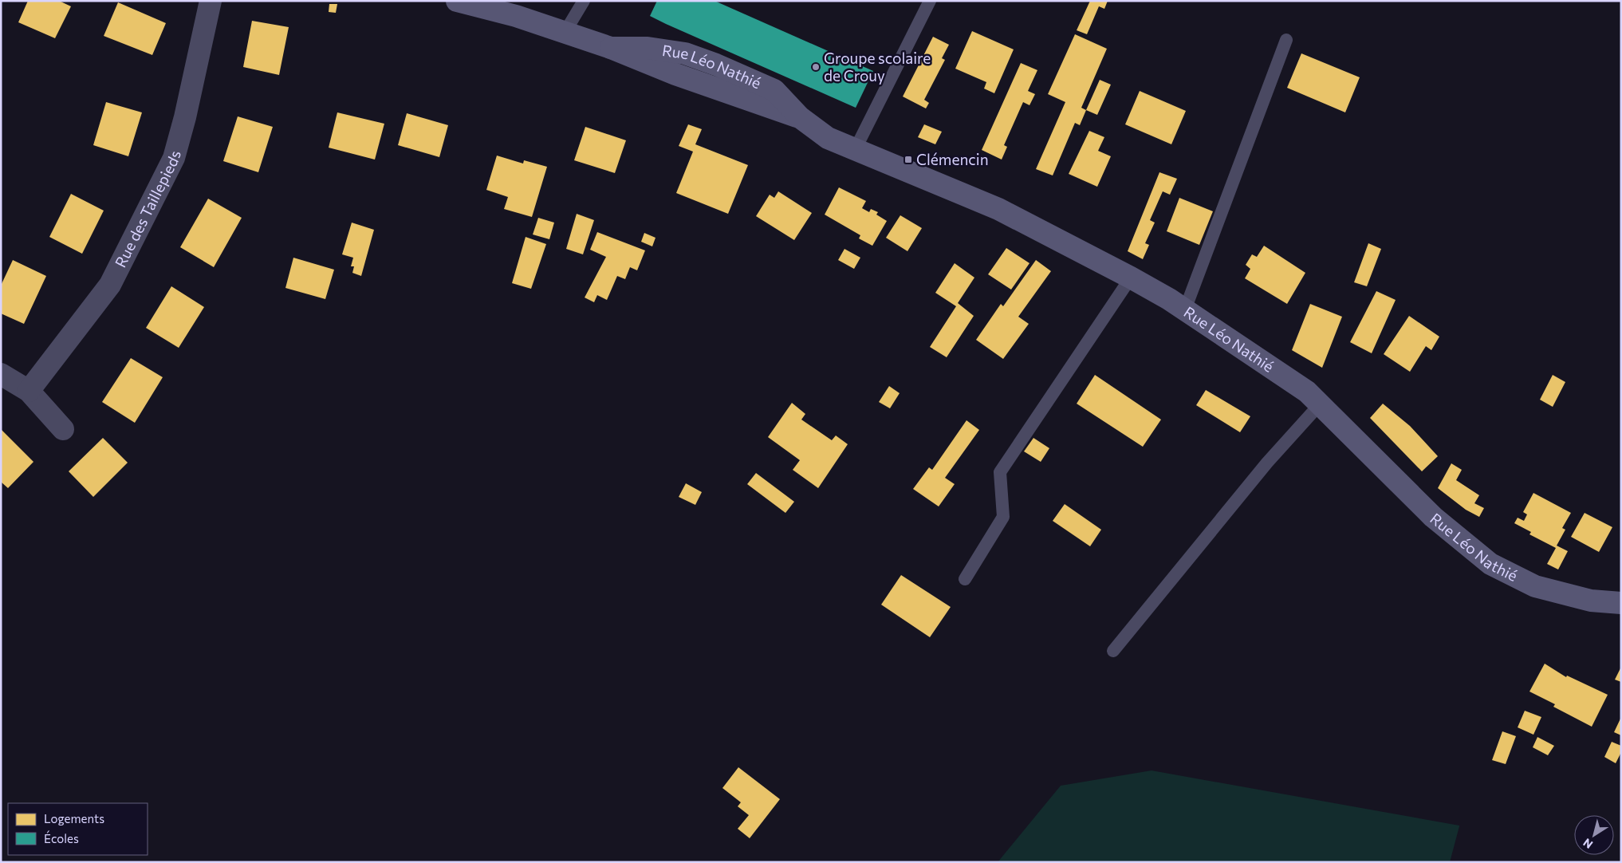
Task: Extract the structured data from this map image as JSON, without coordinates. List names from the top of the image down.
{
  "streets": {
    "main road": ["Rue Léo Nathié"],
    "street": ["Rue des Taillepieds"]
  },
  "places": {
    "other": ["Groupe scolaire de Crouy"],
    "transit": ["Clémencin"]
  },
  "legend": ["Logements", "Écoles"],
  "north": "bottom left"
}
